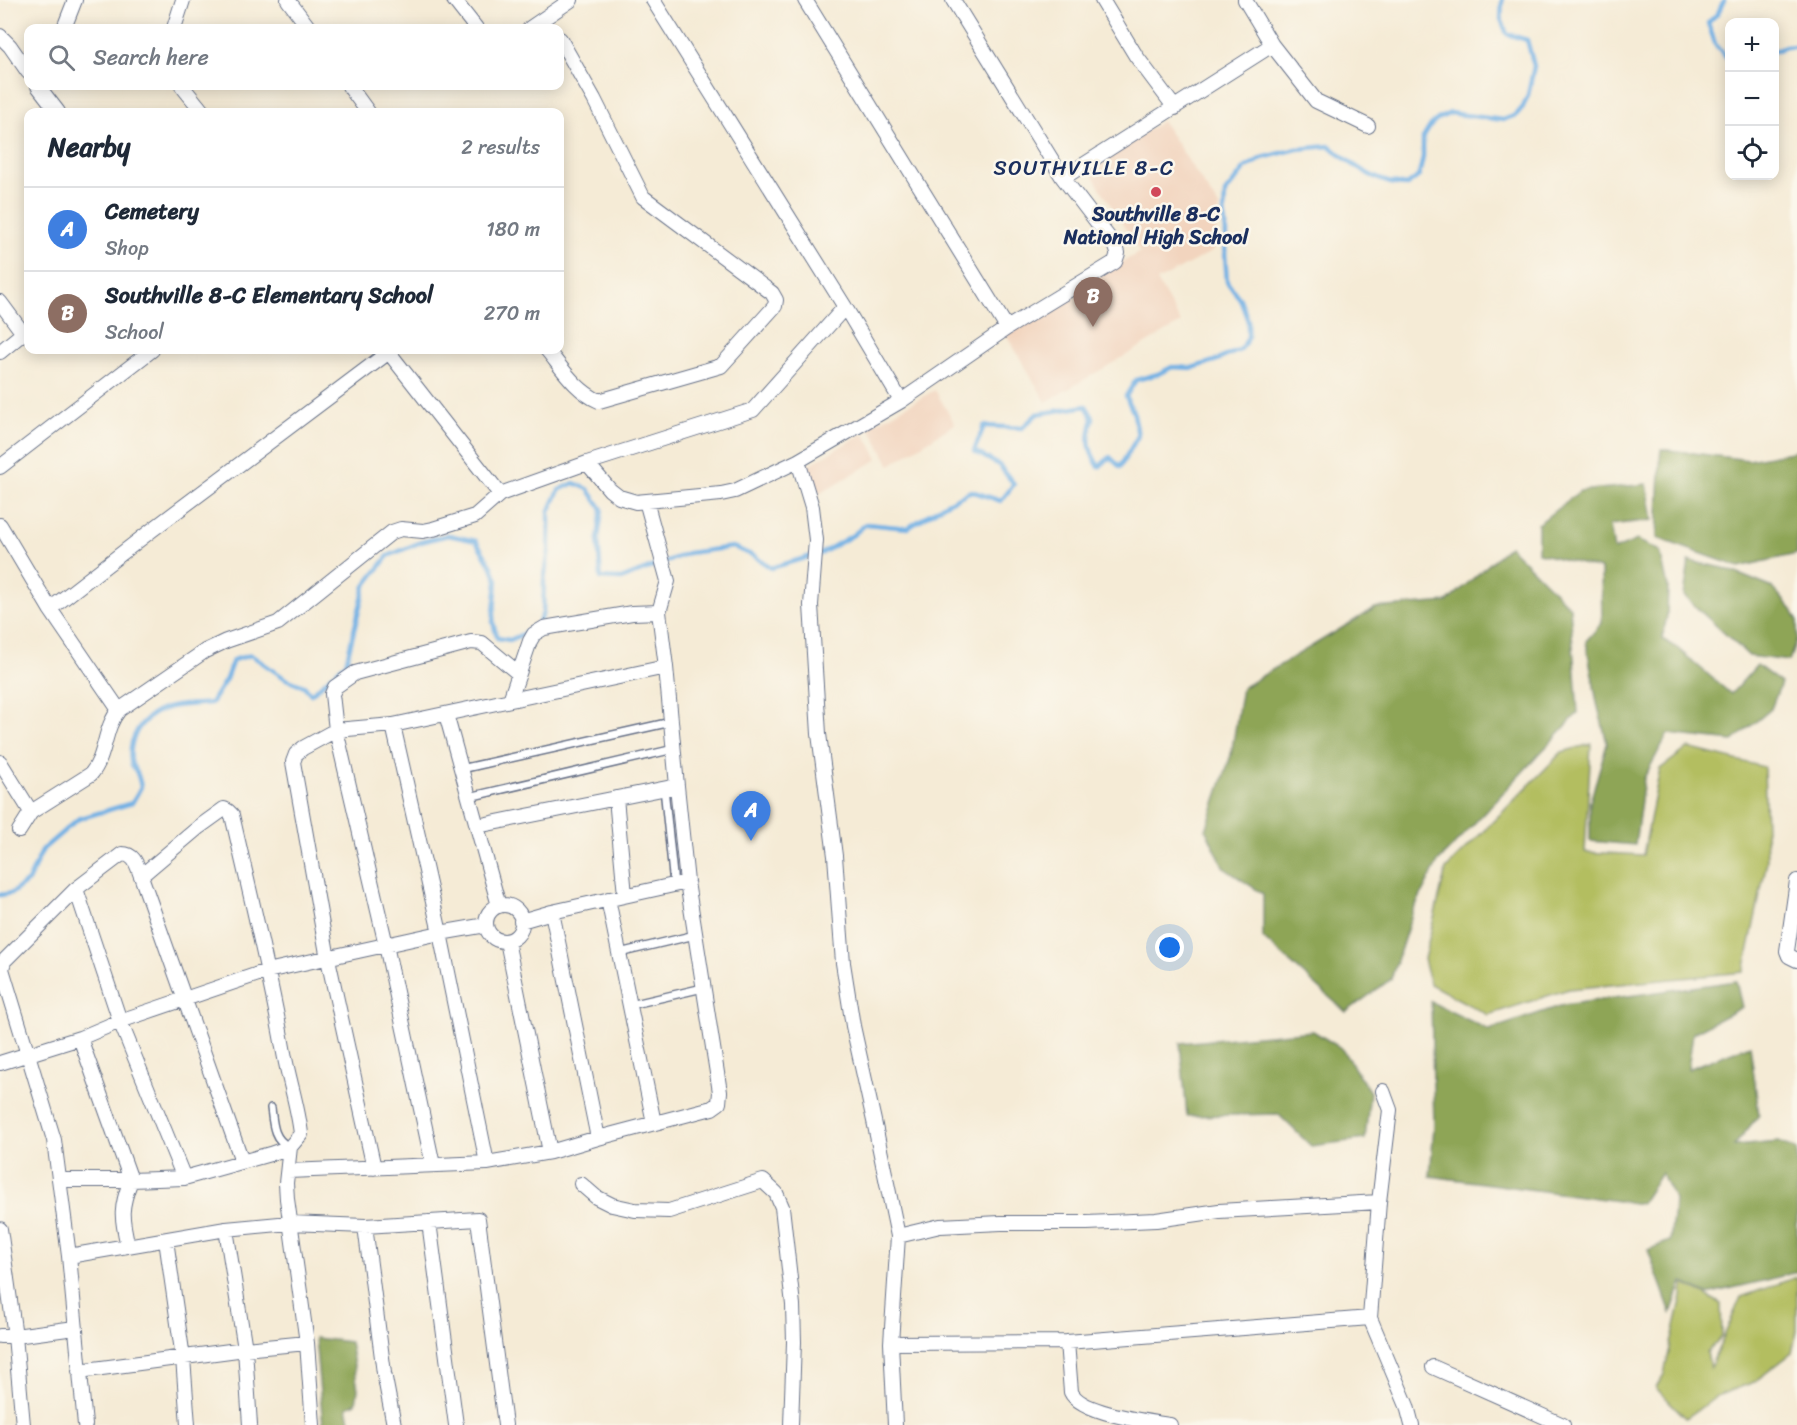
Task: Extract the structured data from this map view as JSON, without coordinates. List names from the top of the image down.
{
  "districts": ["SOUTHVILLE 8-C"],
  "places": ["Southville 8-C National High School"],
  "page": {
    "map_buttons": ["+", "−"],
    "search": "Search here",
    "heading": ["Nearby", "2 results"],
    "list": [
      {
        "mark": "A",
        "name": "Cemetery",
        "note": "Shop",
        "value": "180 m"
      },
      {
        "mark": "B",
        "name": "Southville 8-C Elementary School",
        "note": "School",
        "value": "270 m"
      }
    ],
    "pins": ["B", "A"]
  }
}
